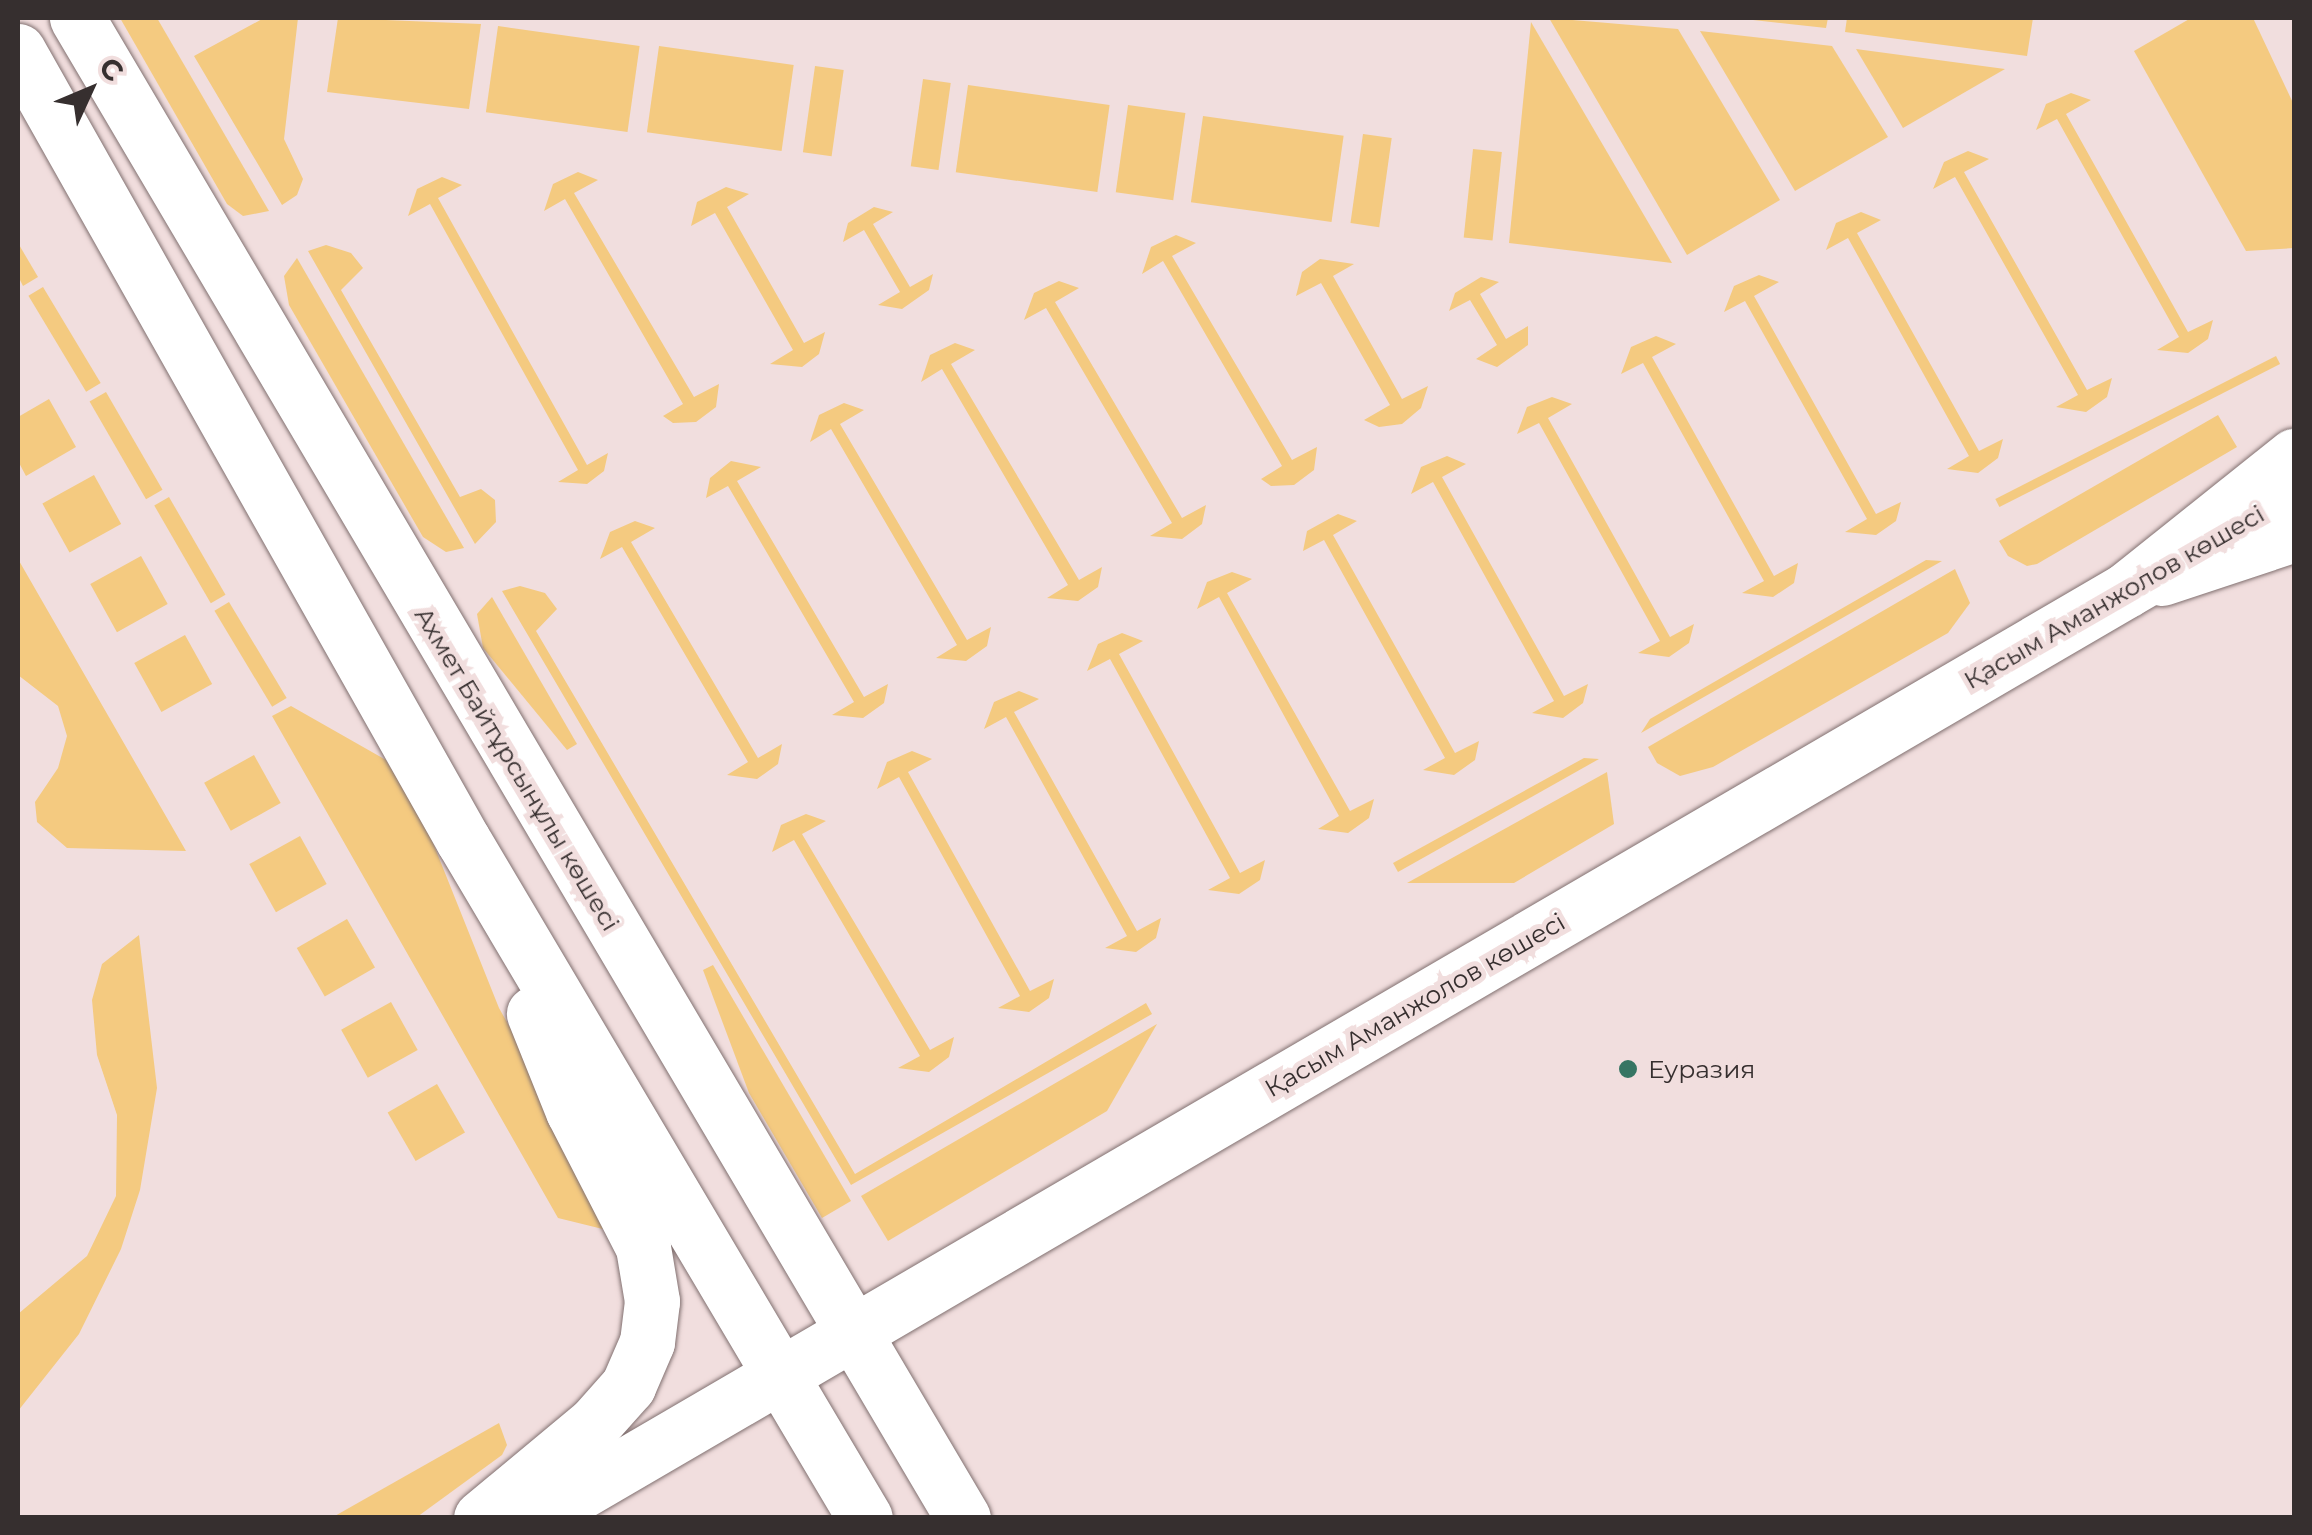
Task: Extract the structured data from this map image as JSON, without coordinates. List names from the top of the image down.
{
  "streets": {
    "street": ["Қасым Аманжолов көшесі", "Ахмет Байтұрсынұлы көшесі"]
  },
  "crossings": [
    ["Қасым Аманжолов көшесі", "Ахмет Байтұрсынұлы көшесі"]
  ],
  "places": ["Еуразия"],
  "north": "top right"
}
